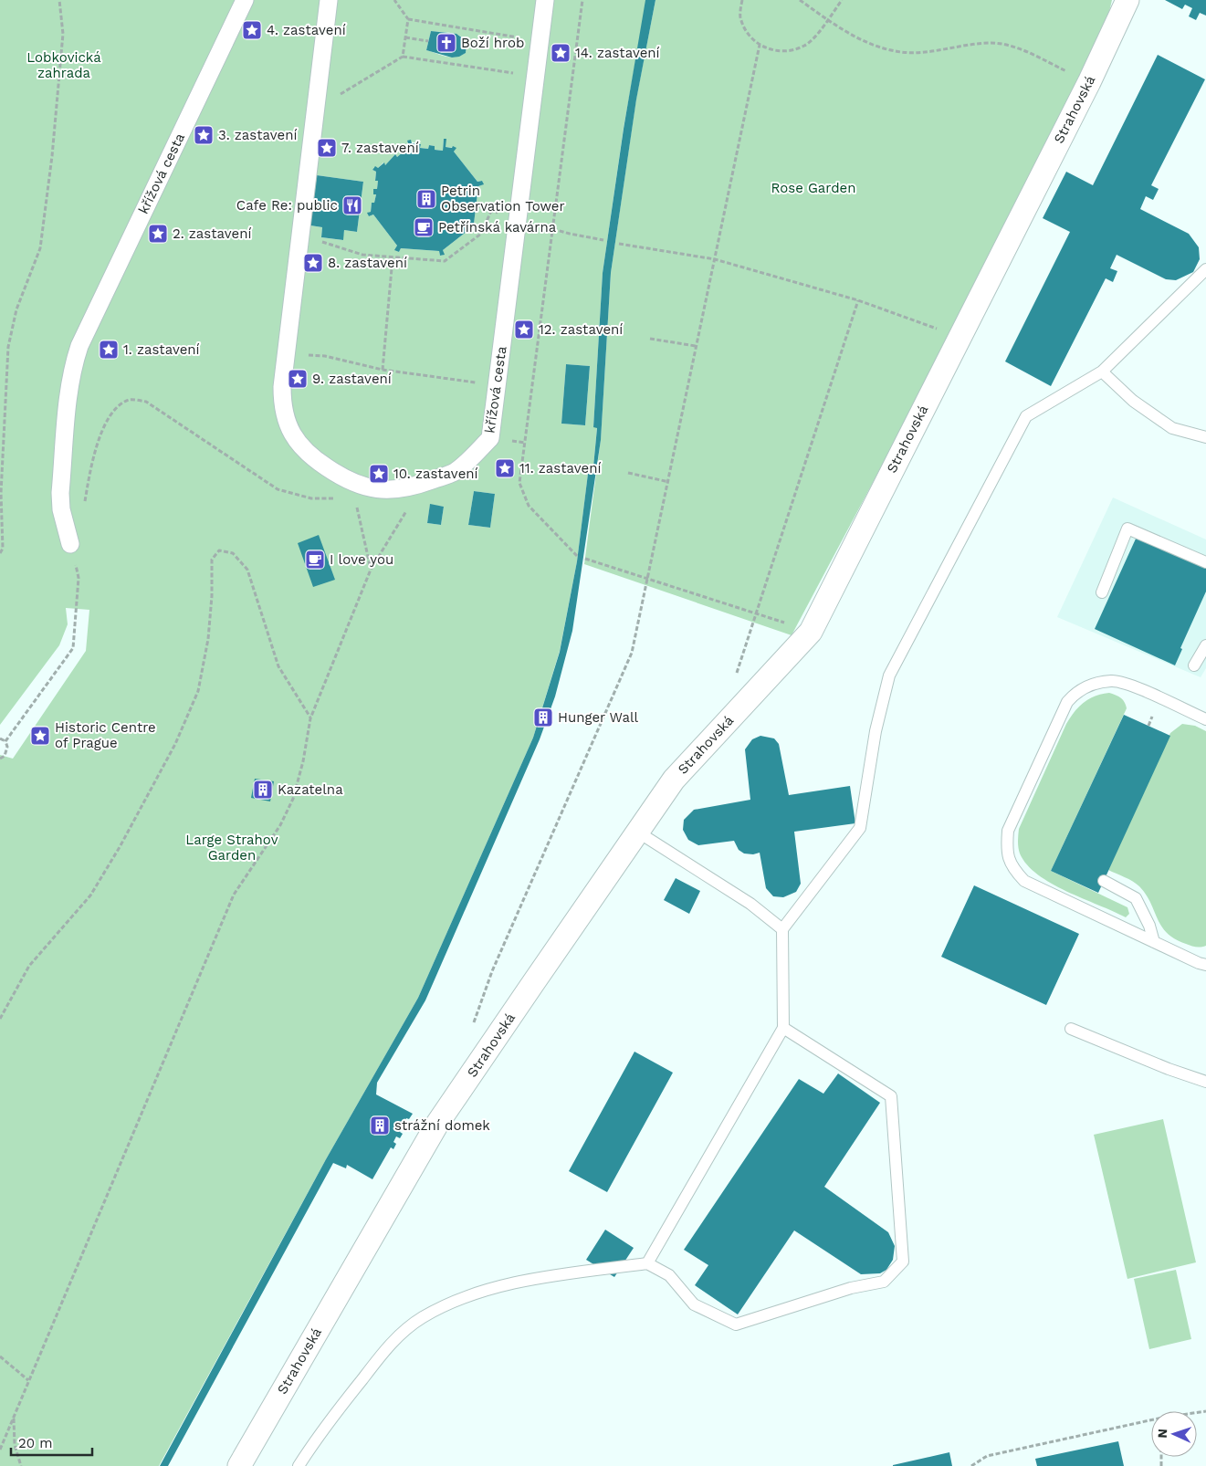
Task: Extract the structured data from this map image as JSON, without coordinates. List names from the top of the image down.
{
  "streets": {
    "street": ["Strahovská", "křížová cesta"]
  },
  "parks": ["Lobkovická zahrada", "Rose Garden", "Large Strahov Garden"],
  "places": {
    "place": [
      "4. zastavení",
      "14. zastavení",
      "3. zastavení",
      "7. zastavení",
      "2. zastavení",
      "8. zastavení",
      "12. zastavení",
      "1. zastavení",
      "9. zastavení",
      "11. zastavení",
      "10. zastavení",
      "Historic Centre of Prague"
    ],
    "church": ["Boží hrob"],
    "building": [
      "Petrin Observation Tower",
      "Hunger Wall",
      "Kazatelna",
      "strážní domek"
    ],
    "restaurant": ["Cafe Re: public"],
    "cafe": ["Petřínská kavárna", "I love you"]
  },
  "scale_bar": "20 m",
  "north": "left"
}
